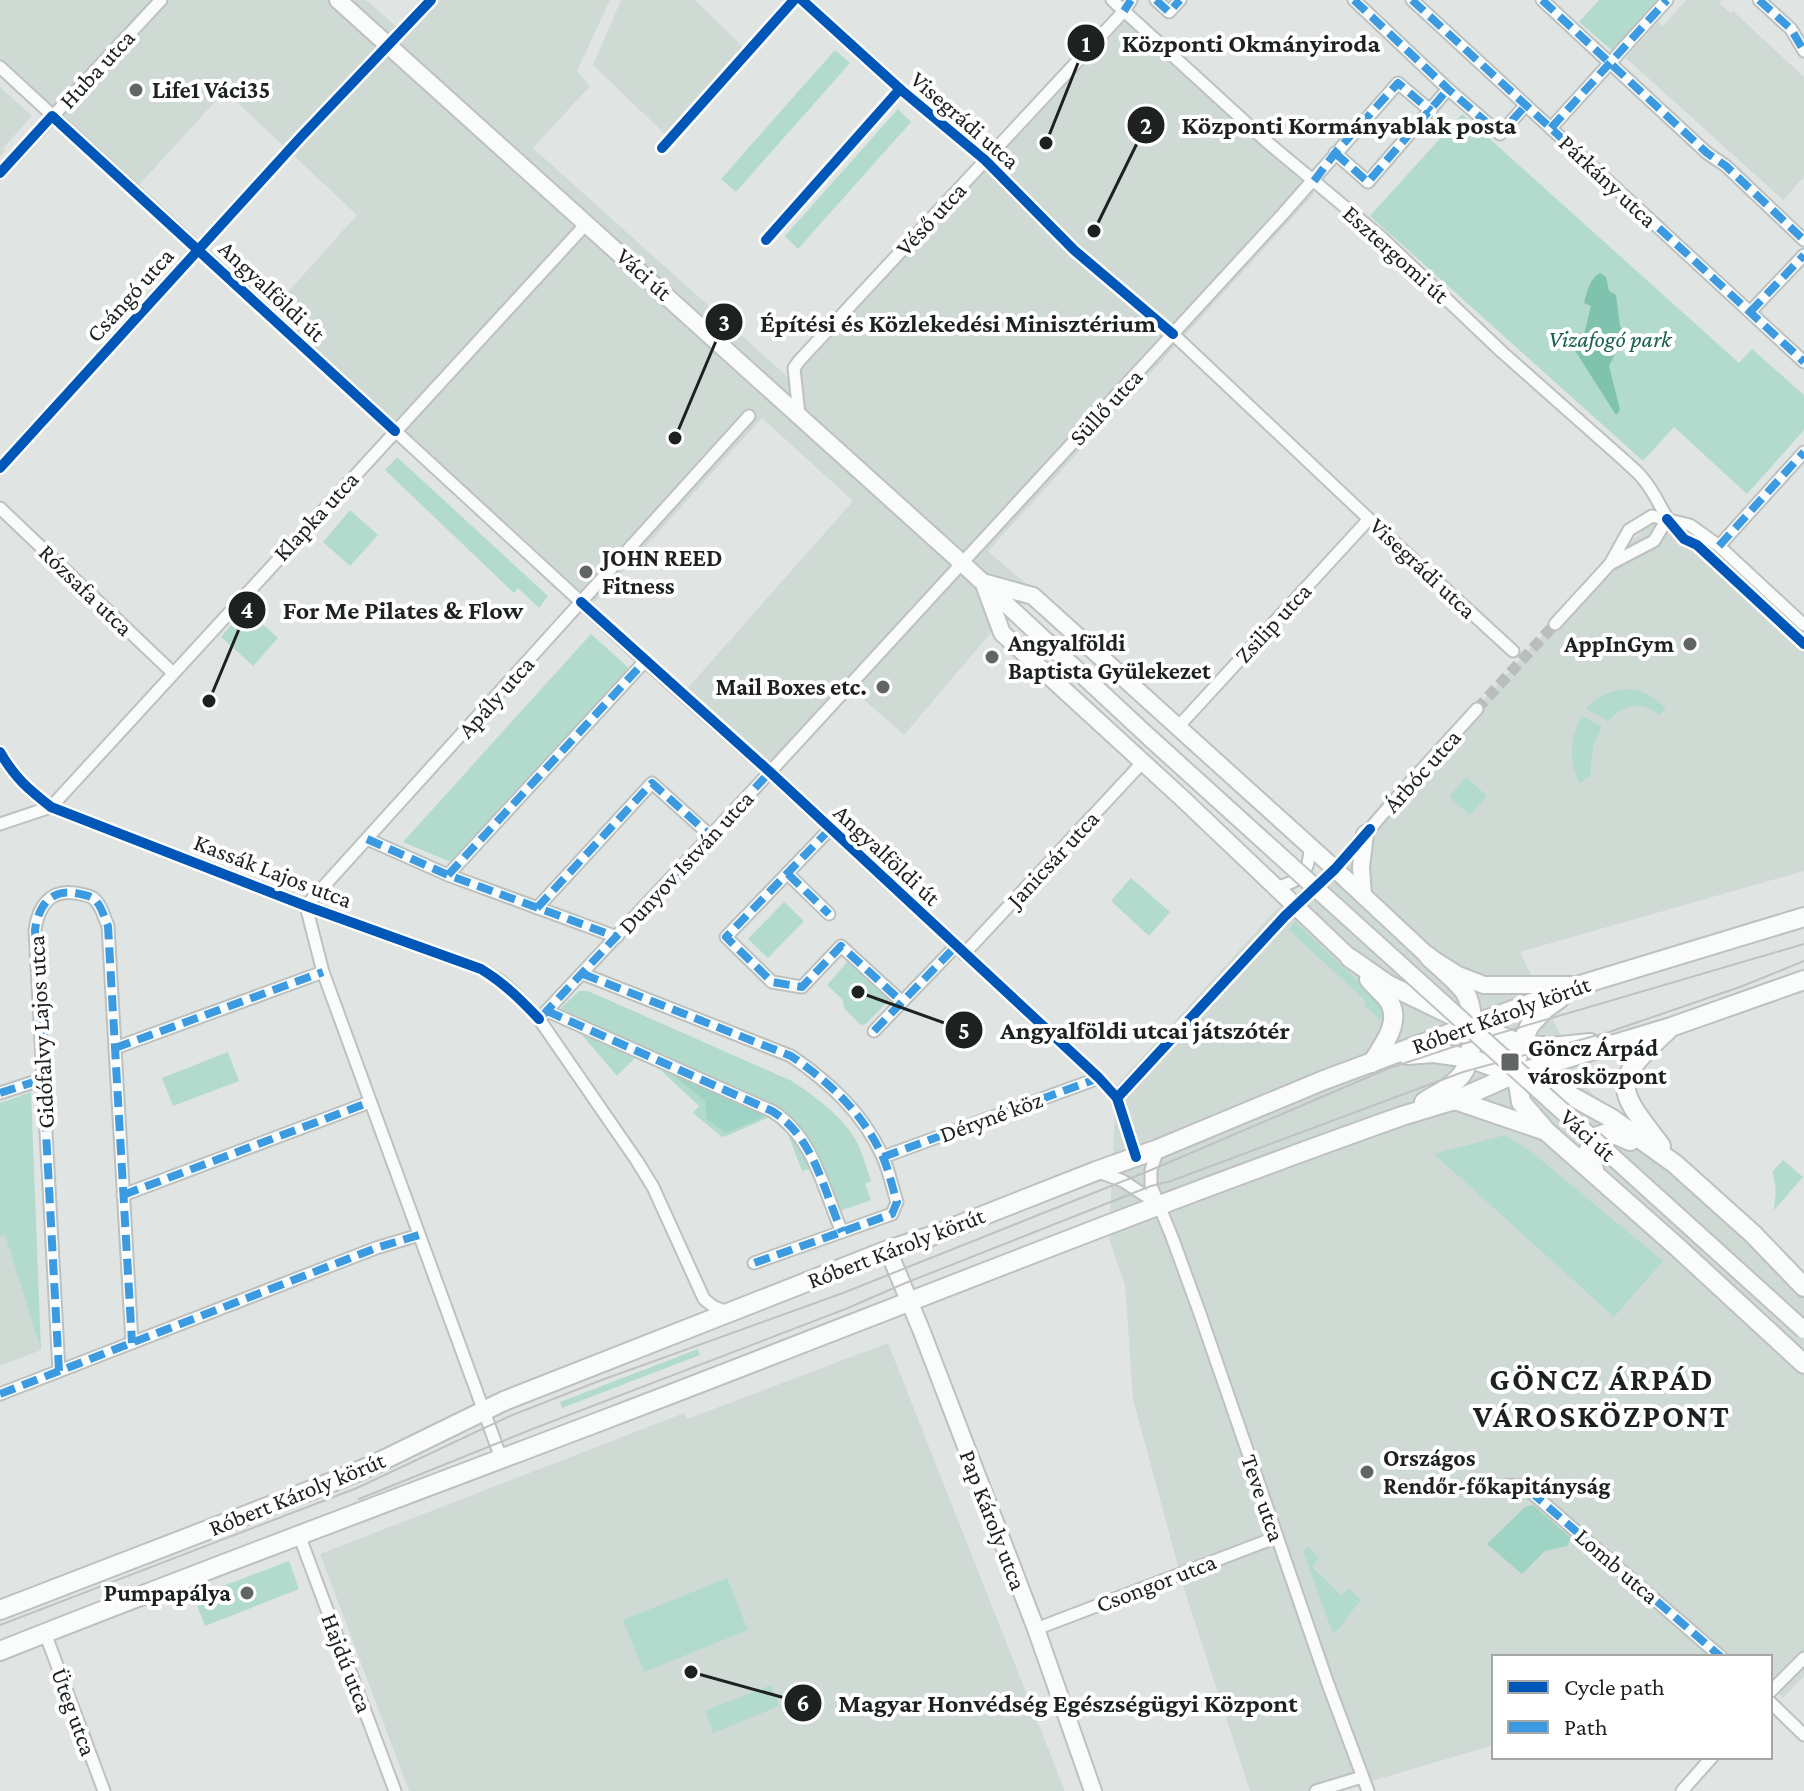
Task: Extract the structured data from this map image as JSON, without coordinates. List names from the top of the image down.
{
  "streets": {
    "main road": ["Váci út", "Róbert Károly körút", "Pap Károly utca"],
    "street": [
      "Huba utca",
      "Visegrádi utca",
      "Párkány utca",
      "Véső utca",
      "Esztergomi út",
      "Angyalföldi út",
      "Csángó utca",
      "Süllő utca",
      "Klapka utca",
      "Rózsafa utca",
      "Zsilip utca",
      "Apály utca",
      "Árbóc utca",
      "Janicsár utca",
      "Dunyov István utca",
      "Kassák Lajos utca",
      "Gidófalvy Lajos utca",
      "Déryné köz",
      "Teve utca",
      "Lomb utca",
      "Csongor utca",
      "Hajdú utca",
      "Üteg utca"
    ]
  },
  "crossings": [
    ["Huba utca", "Angyalföldi út"],
    ["Visegrádi utca", "Véső utca"],
    ["Visegrádi utca", "Süllő utca"],
    ["Visegrádi utca", "Zsilip utca"],
    ["Véső utca", "Esztergomi út"],
    ["Véső utca", "Váci út"],
    ["Esztergomi út", "Süllő utca"],
    ["Váci út", "Csángó utca"],
    ["Váci út", "Süllő utca"],
    ["Váci út", "Klapka utca"],
    ["Váci út", "Zsilip utca"],
    ["Váci út", "Árbóc utca"],
    ["Váci út", "Janicsár utca"],
    ["Váci út", "Dunyov István utca"],
    ["Váci út", "Róbert Károly körút"],
    ["Angyalföldi út", "Csángó utca"],
    ["Angyalföldi út", "Klapka utca"],
    ["Angyalföldi út", "Apály utca"],
    ["Angyalföldi út", "Janicsár utca"],
    ["Angyalföldi út", "Dunyov István utca"],
    ["Angyalföldi út", "Róbert Károly körút"],
    ["Angyalföldi út", "Déryné köz"],
    ["Süllő utca", "Dunyov István utca"],
    ["Klapka utca", "Rózsafa utca"],
    ["Klapka utca", "Kassák Lajos utca"],
    ["Apály utca", "Kassák Lajos utca"],
    ["Dunyov István utca", "Kassák Lajos utca"],
    ["Kassák Lajos utca", "Róbert Károly körút"],
    ["Róbert Károly körút", "Teve utca"],
    ["Róbert Károly körút", "Pap Károly utca"],
    ["Róbert Károly körút", "Hajdú utca"],
    ["Róbert Károly körút", "Üteg utca"],
    ["Teve utca", "Csongor utca"],
    ["Pap Károly utca", "Csongor utca"]
  ],
  "districts": ["GÖNCZ ÁRPÁD VÁROSKÖZPONT"],
  "parks": ["Vizafogó park"],
  "places": {
    "other": [
      "Life1 Váci35",
      "Központi Okmányiroda",
      "Központi Kormányablak posta",
      "Építési és Közlekedési Minisztérium",
      "JOHN REED Fitness",
      "AppInGym",
      "Angyalföldi Baptista Gyülekezet",
      "Mail Boxes etc.",
      "For Me Pilates & Flow",
      "Angyalföldi utcai játszótér",
      "Országos Rendőr-főkapitányság",
      "Pumpapálya",
      "Magyar Honvédség Egészségügyi Központ"
    ],
    "transit": ["Göncz Árpád városközpont"]
  },
  "legend": ["Cycle path", "Path"]
}
